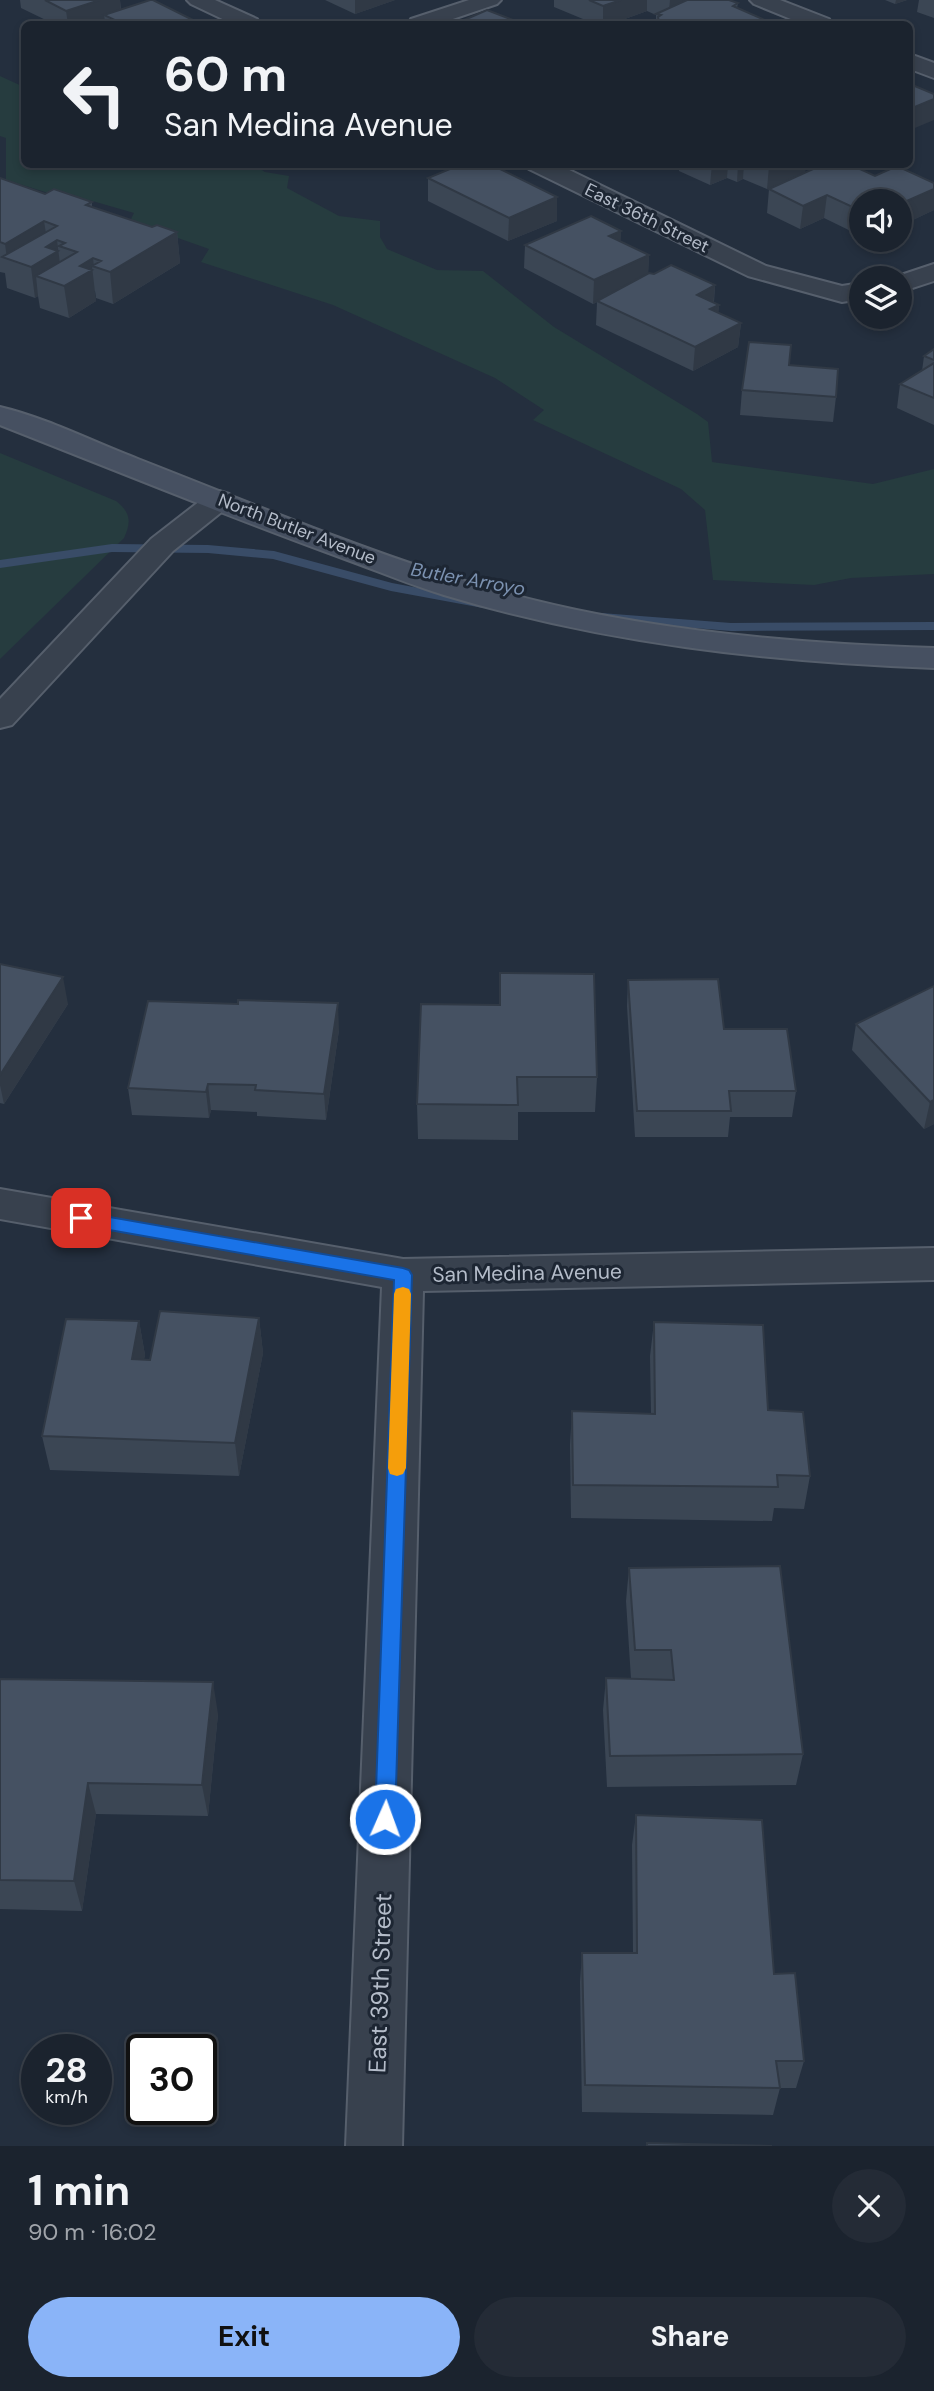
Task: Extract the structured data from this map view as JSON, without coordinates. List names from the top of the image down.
{
  "streets": {
    "main road": ["North Butler Avenue"],
    "street": ["East 36th Street", "San Medina Avenue", "East 39th Street"]
  },
  "crossings": [
    ["San Medina Avenue", "East 39th Street"]
  ],
  "water": ["Butler Arroyo"],
  "page": {
    "turn": ["60 m", "San Medina Avenue"],
    "speed": "28 km/h",
    "limit": "30",
    "heading": ["1 min", "90 m · 16:02"],
    "buttons": ["Exit", "Share"]
  }
}
